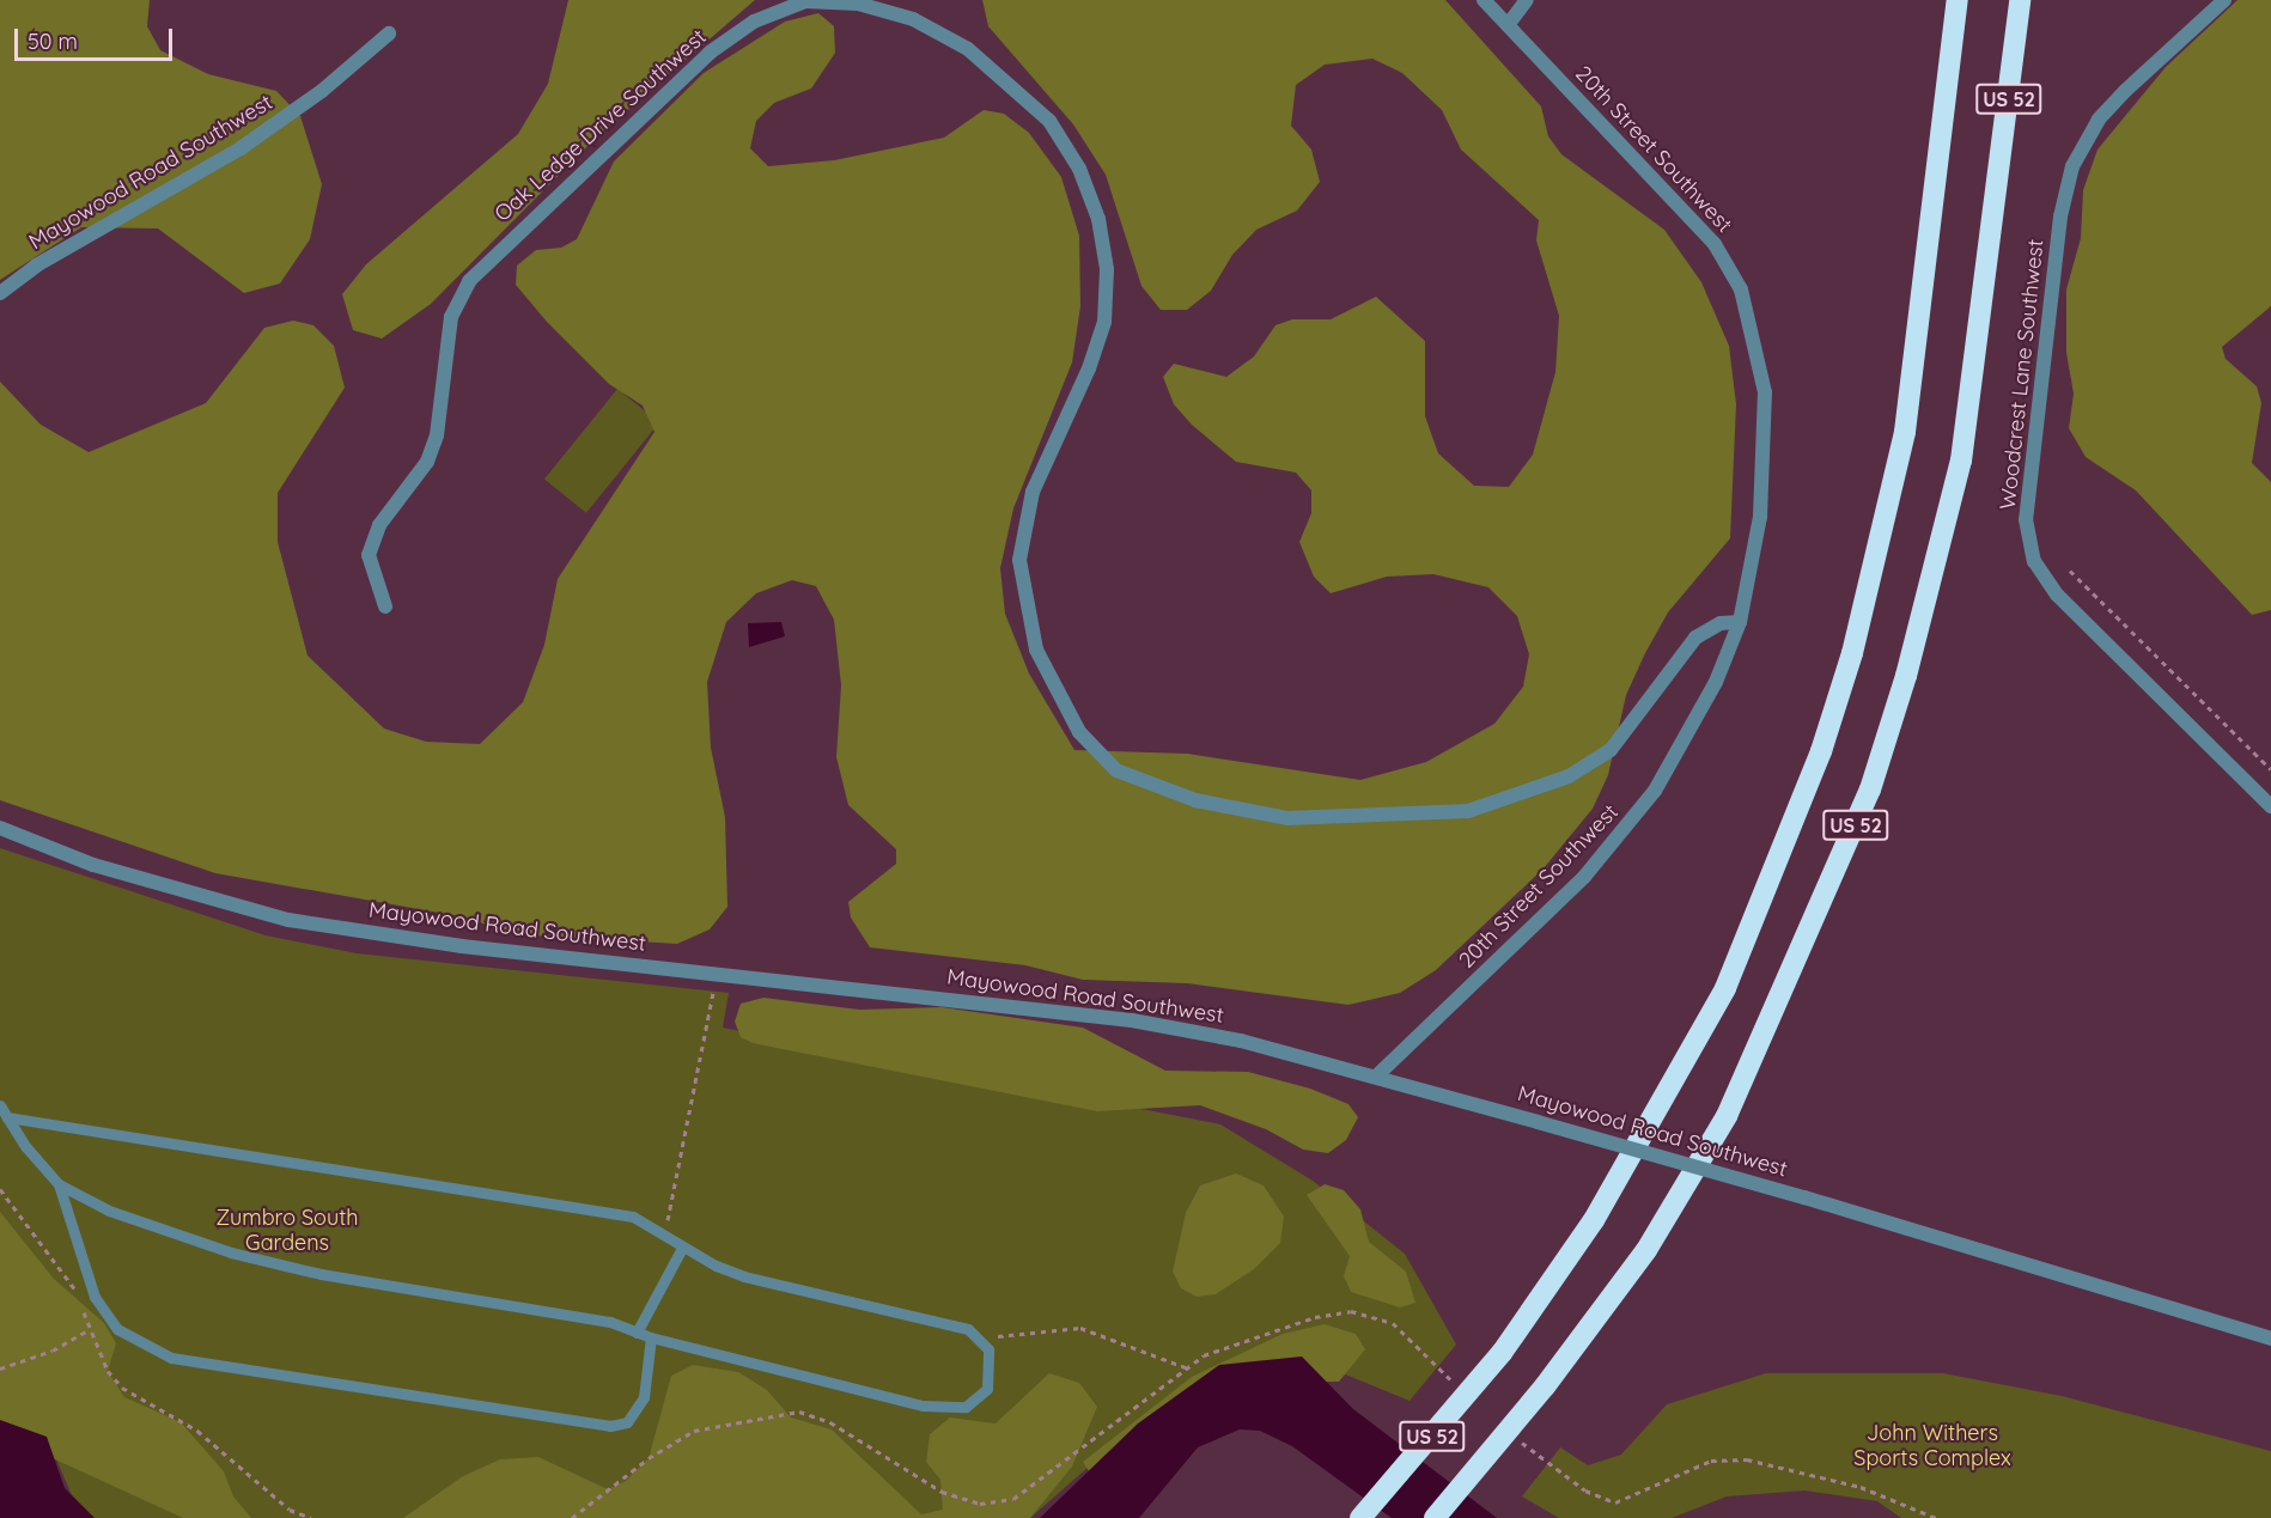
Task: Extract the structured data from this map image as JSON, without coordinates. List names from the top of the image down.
{
  "streets": {
    "highway": ["US 52"],
    "street": [
      "Oak Ledge Drive Southwest",
      "20th Street Southwest",
      "Mayowood Road Southwest",
      "Woodcrest Lane Southwest"
    ]
  },
  "crossings": [
    ["Oak Ledge Drive Southwest", "20th Street Southwest"],
    ["20th Street Southwest", "Mayowood Road Southwest"]
  ],
  "parks": ["Zumbro South Gardens", "John Withers Sports Complex"],
  "scale_bar": "50 m"
}
